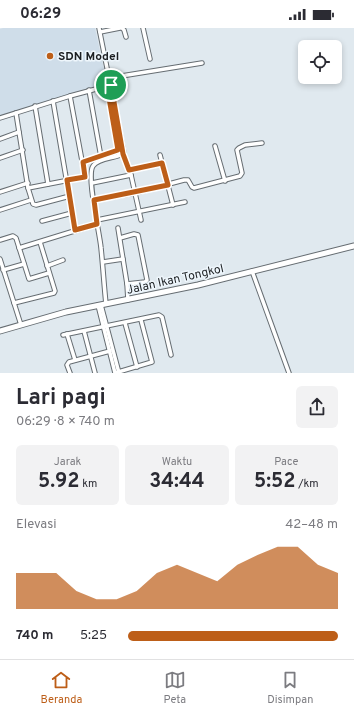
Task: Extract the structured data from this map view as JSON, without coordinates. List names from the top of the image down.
{
  "streets": {
    "street": ["Jalan Ikan Tongkol"]
  },
  "places": ["SDN Model"],
  "page": {
    "status": "06:29",
    "heading": ["Lari pagi", "06:29 · 8 × 740 m"],
    "stats": [
      ["Jarak", "5.92 km"],
      ["Waktu", "34:44"],
      ["Pace", "5:52 /km"]
    ],
    "chart": ["Elevasi", "42–48 m"],
    "list": [
      {
        "name": "740 m",
        "note": "5:25"
      }
    ],
    "tabs": ["Beranda", "Peta", "Disimpan"]
  }
}
